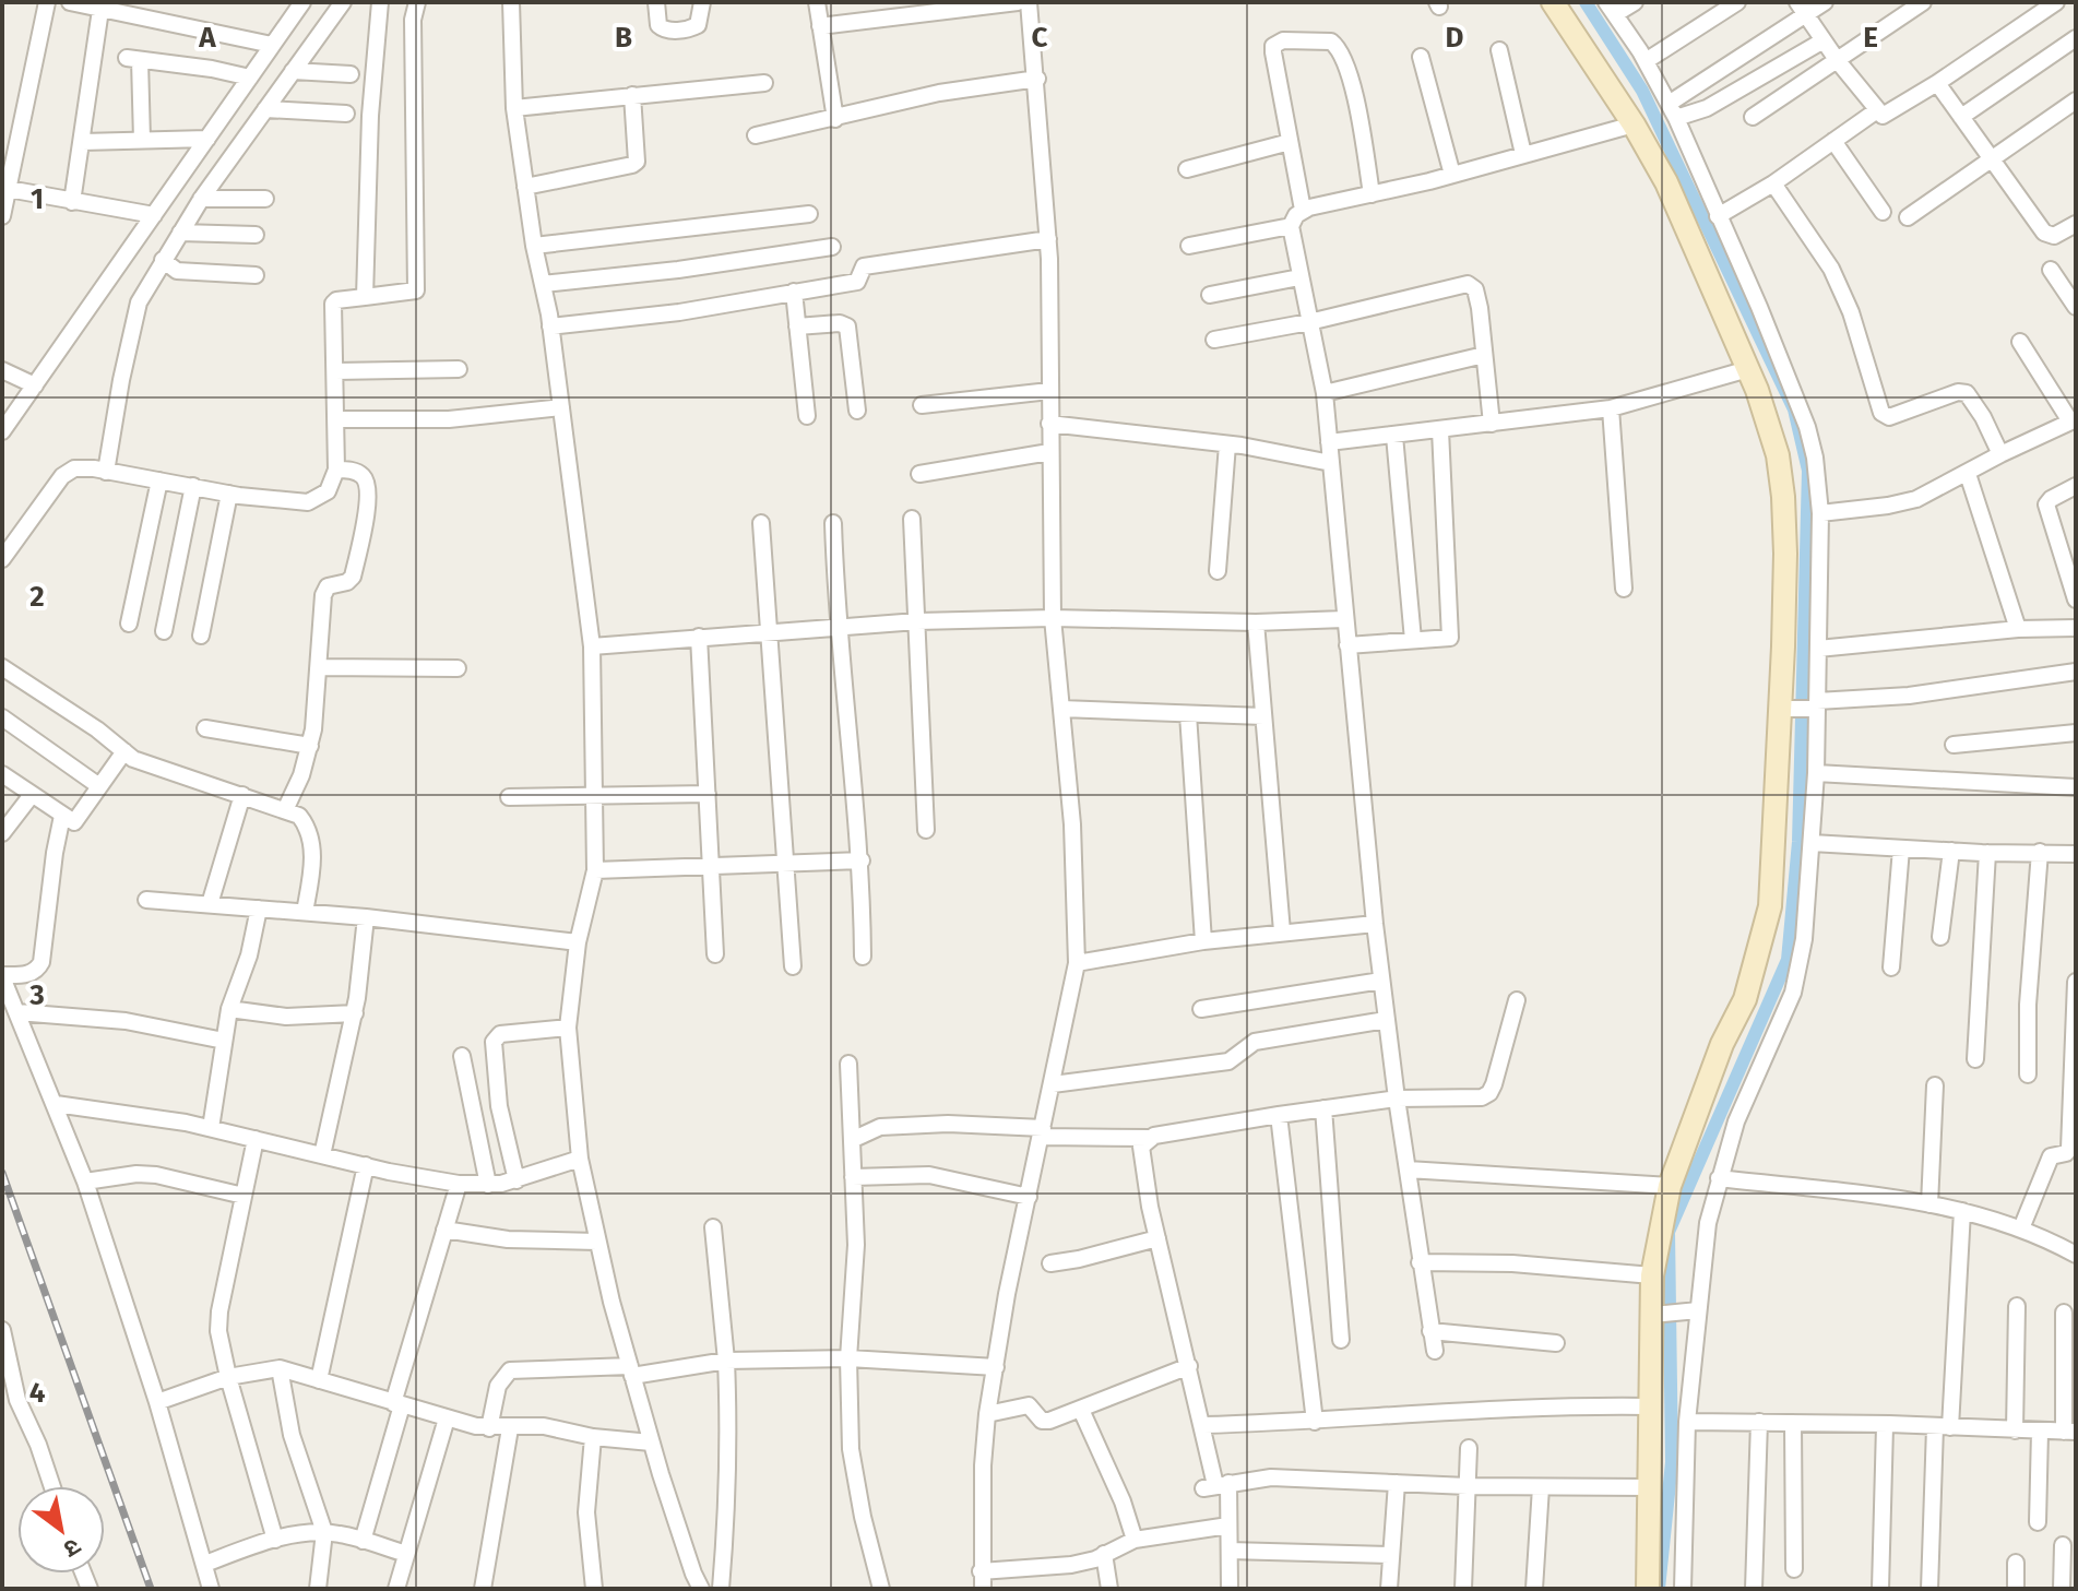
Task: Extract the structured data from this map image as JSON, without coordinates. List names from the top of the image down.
{
  "north": "bottom right",
  "grid": {
    "columns": [
      "A",
      "B",
      "C",
      "D",
      "E"
    ],
    "rows": [
      "1",
      "2",
      "3",
      "4"
    ]
  }
}
